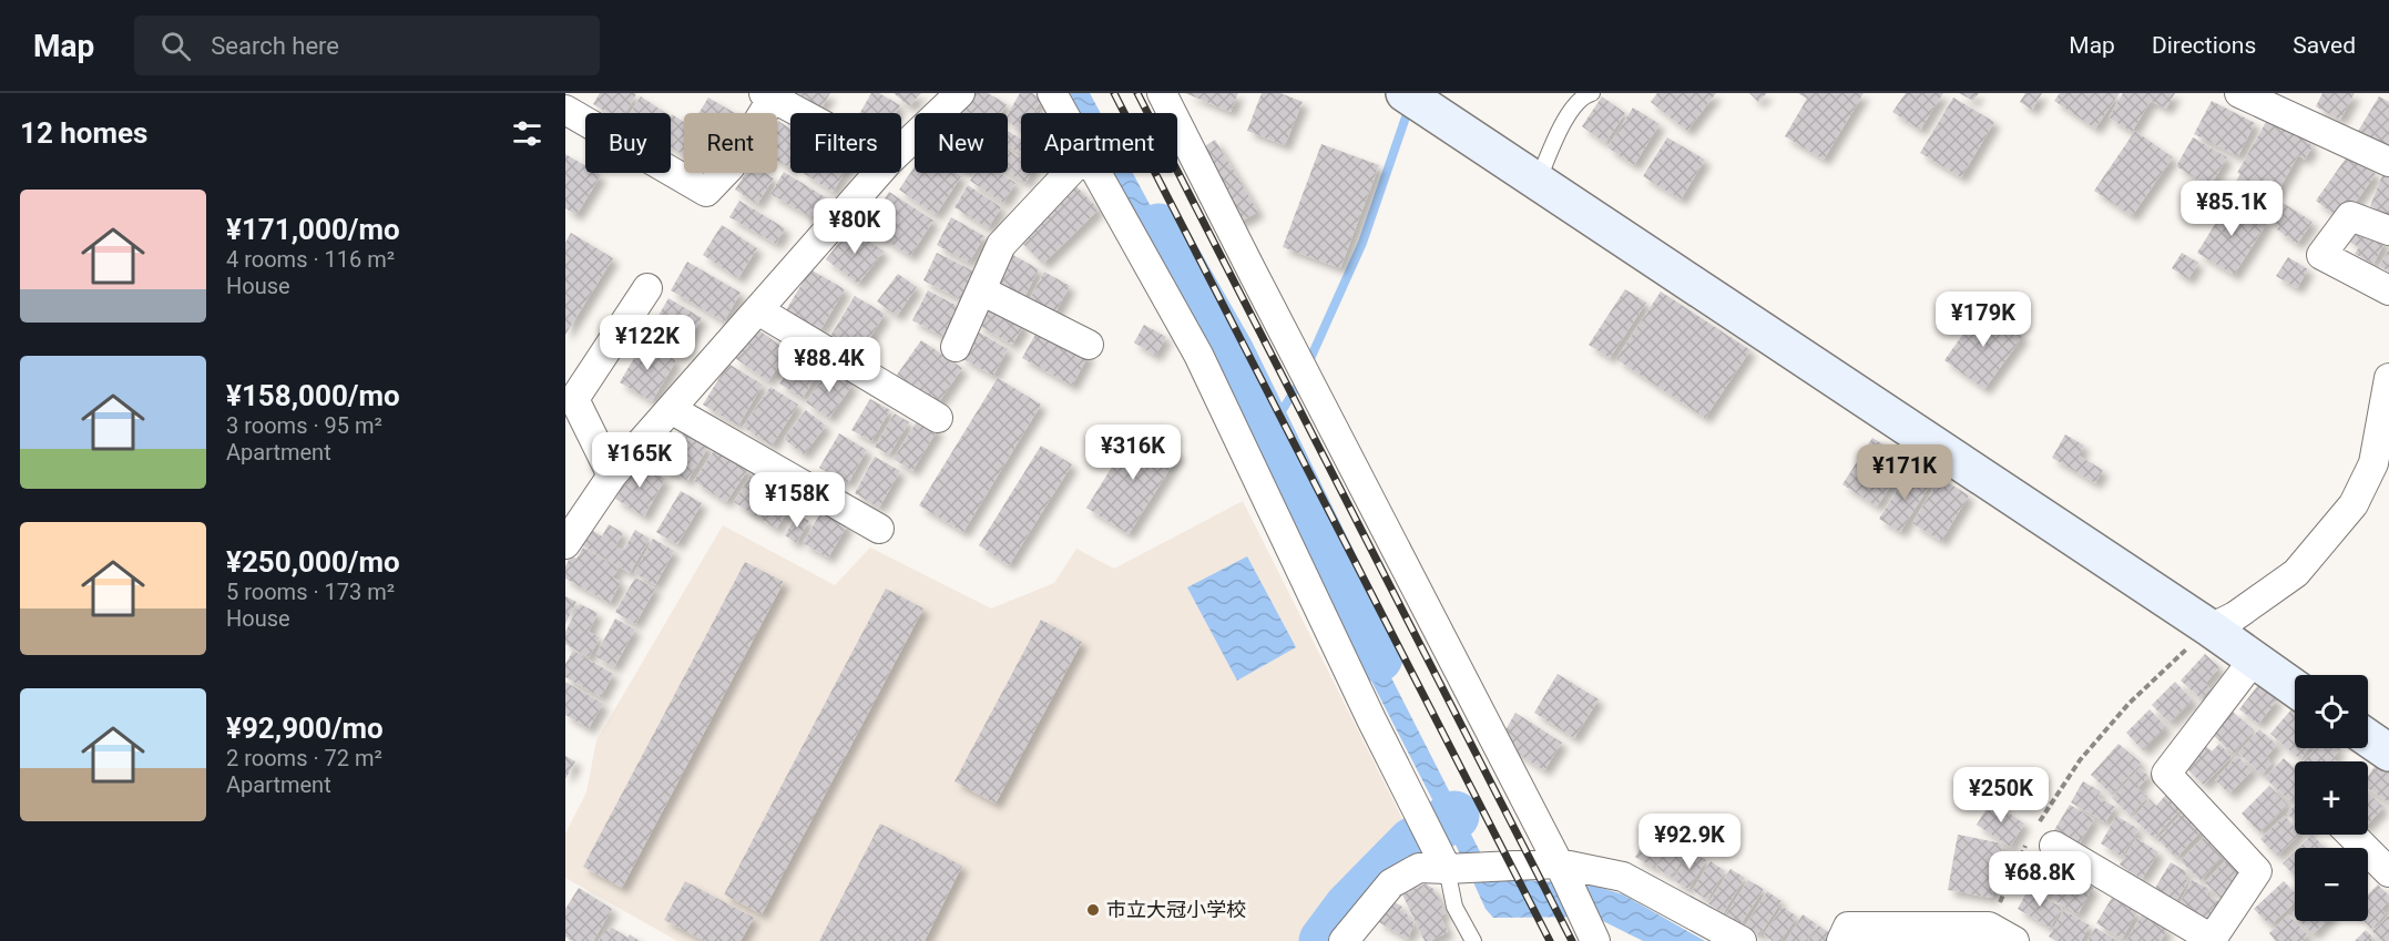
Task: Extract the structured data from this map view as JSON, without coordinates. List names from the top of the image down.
{
  "places": ["市立大冠小学校"],
  "page": {
    "header": "Map",
    "search": "Search here",
    "nav": ["Map", "Directions", "Saved"],
    "heading": "12 homes",
    "chip": [
      "Buy",
      "Rent",
      "Filters",
      "New",
      "Apartment"
    ],
    "list": [
      {
        "name": "¥171,000/mo",
        "note": "4 rooms · 116 m² · House"
      },
      {
        "name": "¥158,000/mo",
        "note": "3 rooms · 95 m² · Apartment"
      },
      {
        "name": "¥250,000/mo",
        "note": "5 rooms · 173 m² · House"
      },
      {
        "name": "¥92,900/mo",
        "note": "2 rooms · 72 m² · Apartment"
      }
    ],
    "price": [
      "¥85.1K",
      "¥80K",
      "¥179K",
      "¥122K",
      "¥88.4K",
      "¥316K",
      "¥165K",
      "¥171K",
      "¥158K",
      "¥250K",
      "¥92.9K",
      "¥68.8K"
    ],
    "map_buttons": ["+", "−"]
  }
}
